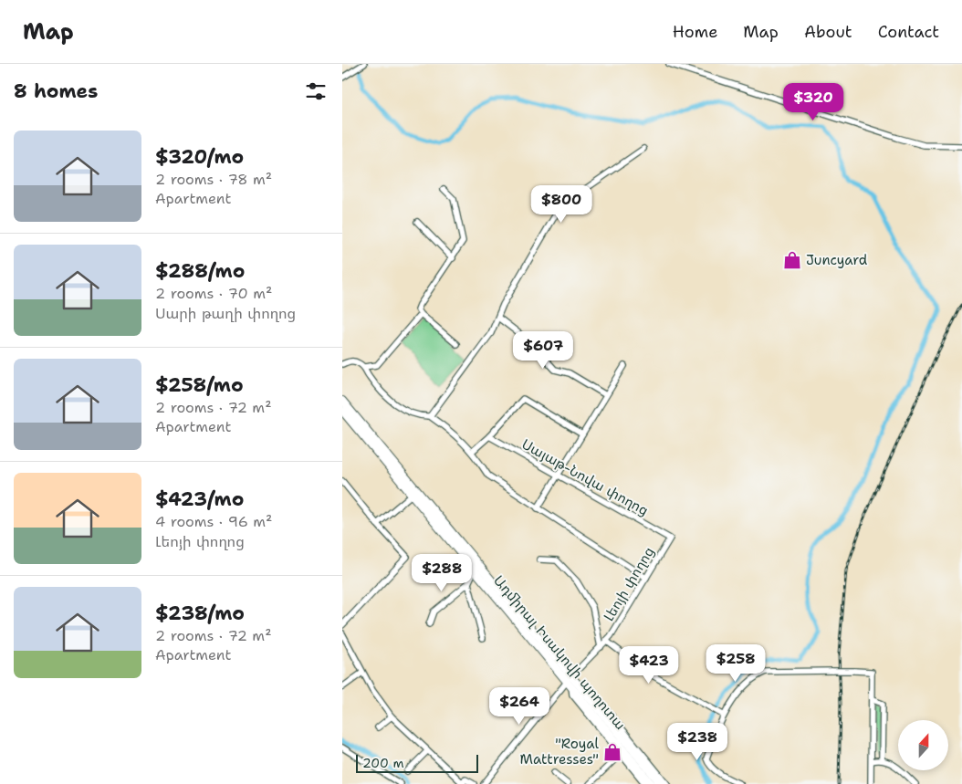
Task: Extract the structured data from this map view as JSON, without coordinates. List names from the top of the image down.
{
  "streets": {
    "highway": ["Ադմիրալ Իսակովի պողոտա"],
    "street": ["Սայաթ-Նովա փողոց", "Լեոյի փողոց"]
  },
  "crossings": [
    ["Սայաթ-Նովա փողոց", "Լեոյի փողոց"],
    ["Լեոյի փողոց", "Ադմիրալ Իսակովի պողոտա"]
  ],
  "places": {
    "shop": ["Juncyard", "\"Royal Mattresses\""]
  },
  "scale_bar": "200 m",
  "north": "top",
  "page": {
    "header": "Map",
    "nav": [
      "Home",
      "Map",
      "About",
      "Contact"
    ],
    "heading": "8 homes",
    "price": [
      "$320",
      "$800",
      "$607",
      "$288",
      "$258",
      "$423",
      "$264",
      "$238"
    ],
    "list": [
      {
        "name": "$320/mo",
        "note": "2 rooms · 78 m² · Apartment"
      },
      {
        "name": "$288/mo",
        "note": "2 rooms · 70 m² · Սարի թաղի փողոց"
      },
      {
        "name": "$258/mo",
        "note": "2 rooms · 72 m² · Apartment"
      },
      {
        "name": "$423/mo",
        "note": "4 rooms · 96 m² · Լեոյի փողոց"
      },
      {
        "name": "$238/mo",
        "note": "2 rooms · 72 m² · Apartment"
      }
    ],
    "scale": "200 m"
  }
}
